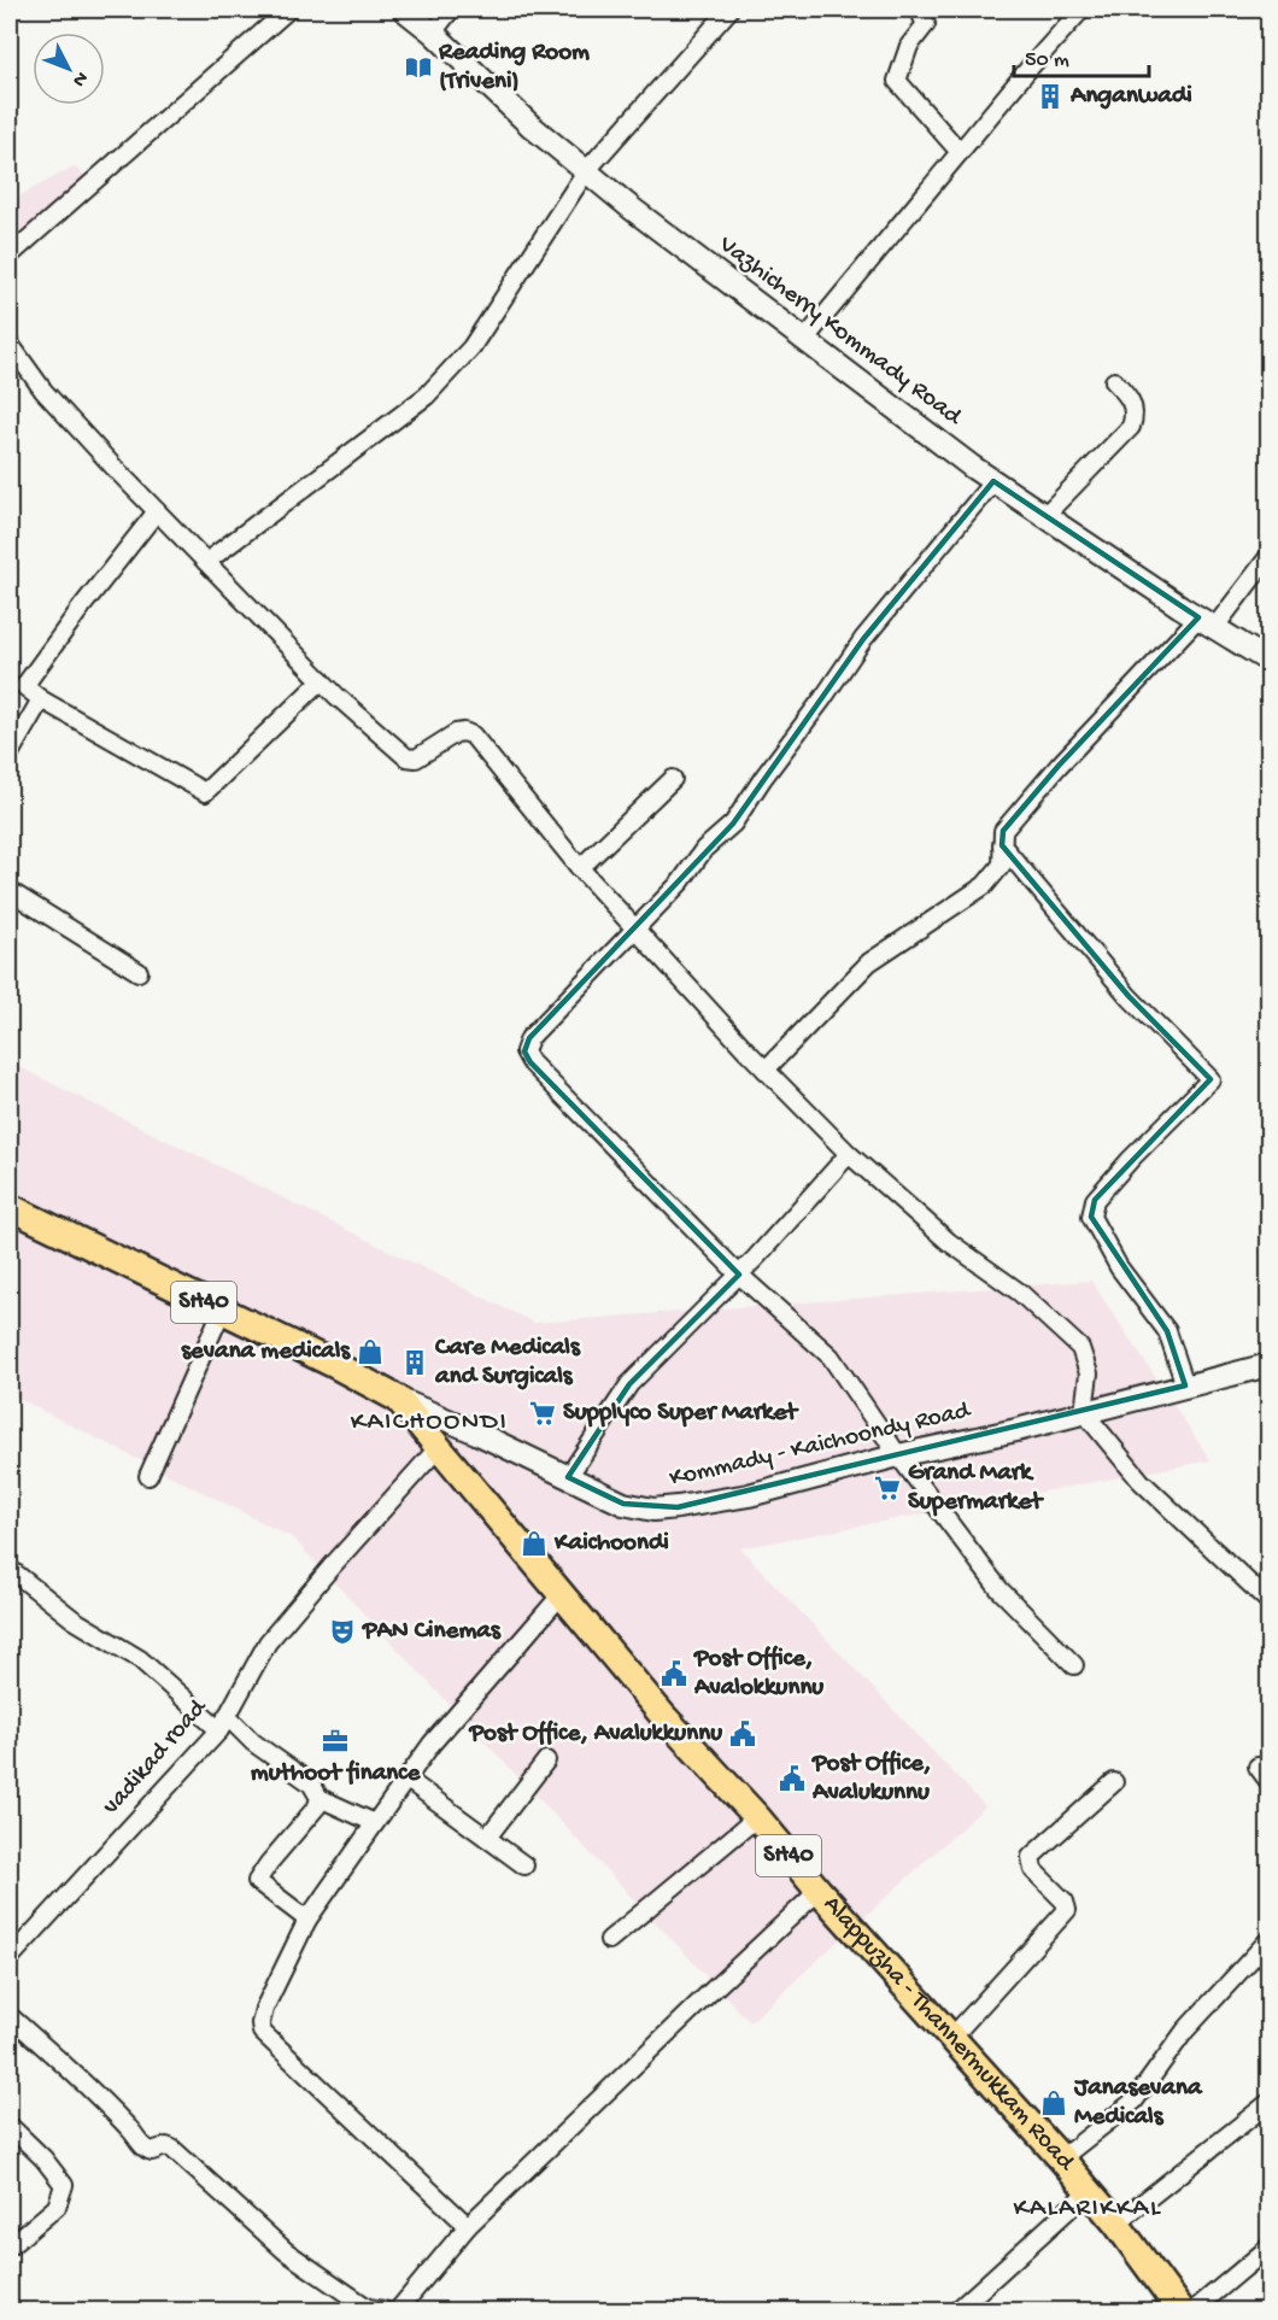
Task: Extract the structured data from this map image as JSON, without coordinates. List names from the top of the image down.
{
  "streets": {
    "main road": [
      "Vazhicherry Kommady Road",
      "SH40",
      "Kommady - Kaichoondy Road",
      "Alappuzha - Thannermukkam Road"
    ],
    "street": ["vadikad road"]
  },
  "crossings": [
    ["Kommady - Kaichoondy Road", "Alappuzha - Thannermukkam Road"],
    ["vadikad road", "Alappuzha - Thannermukkam Road"]
  ],
  "districts": ["KAICHOONDI", "KALARIKKAL"],
  "places": {
    "library": ["Reading Room (Triveni)"],
    "building": ["Anganwadi", "Care Medicals and Surgicals"],
    "shop": ["sevana medicals", "Kaichoondi", "Janasevana Medicals"],
    "supermarket": ["Supplyco Super Market", "Grand Mark Supermarket"],
    "theatre": ["PAN Cinemas"],
    "public building": ["Post Office, Avalokkunnu", "Post Office, Avalukkunnu", "Post Office, Avalukunnu"],
    "office": ["muthoot finance"]
  },
  "scale_bar": "50 m",
  "north": "bottom right"
}
